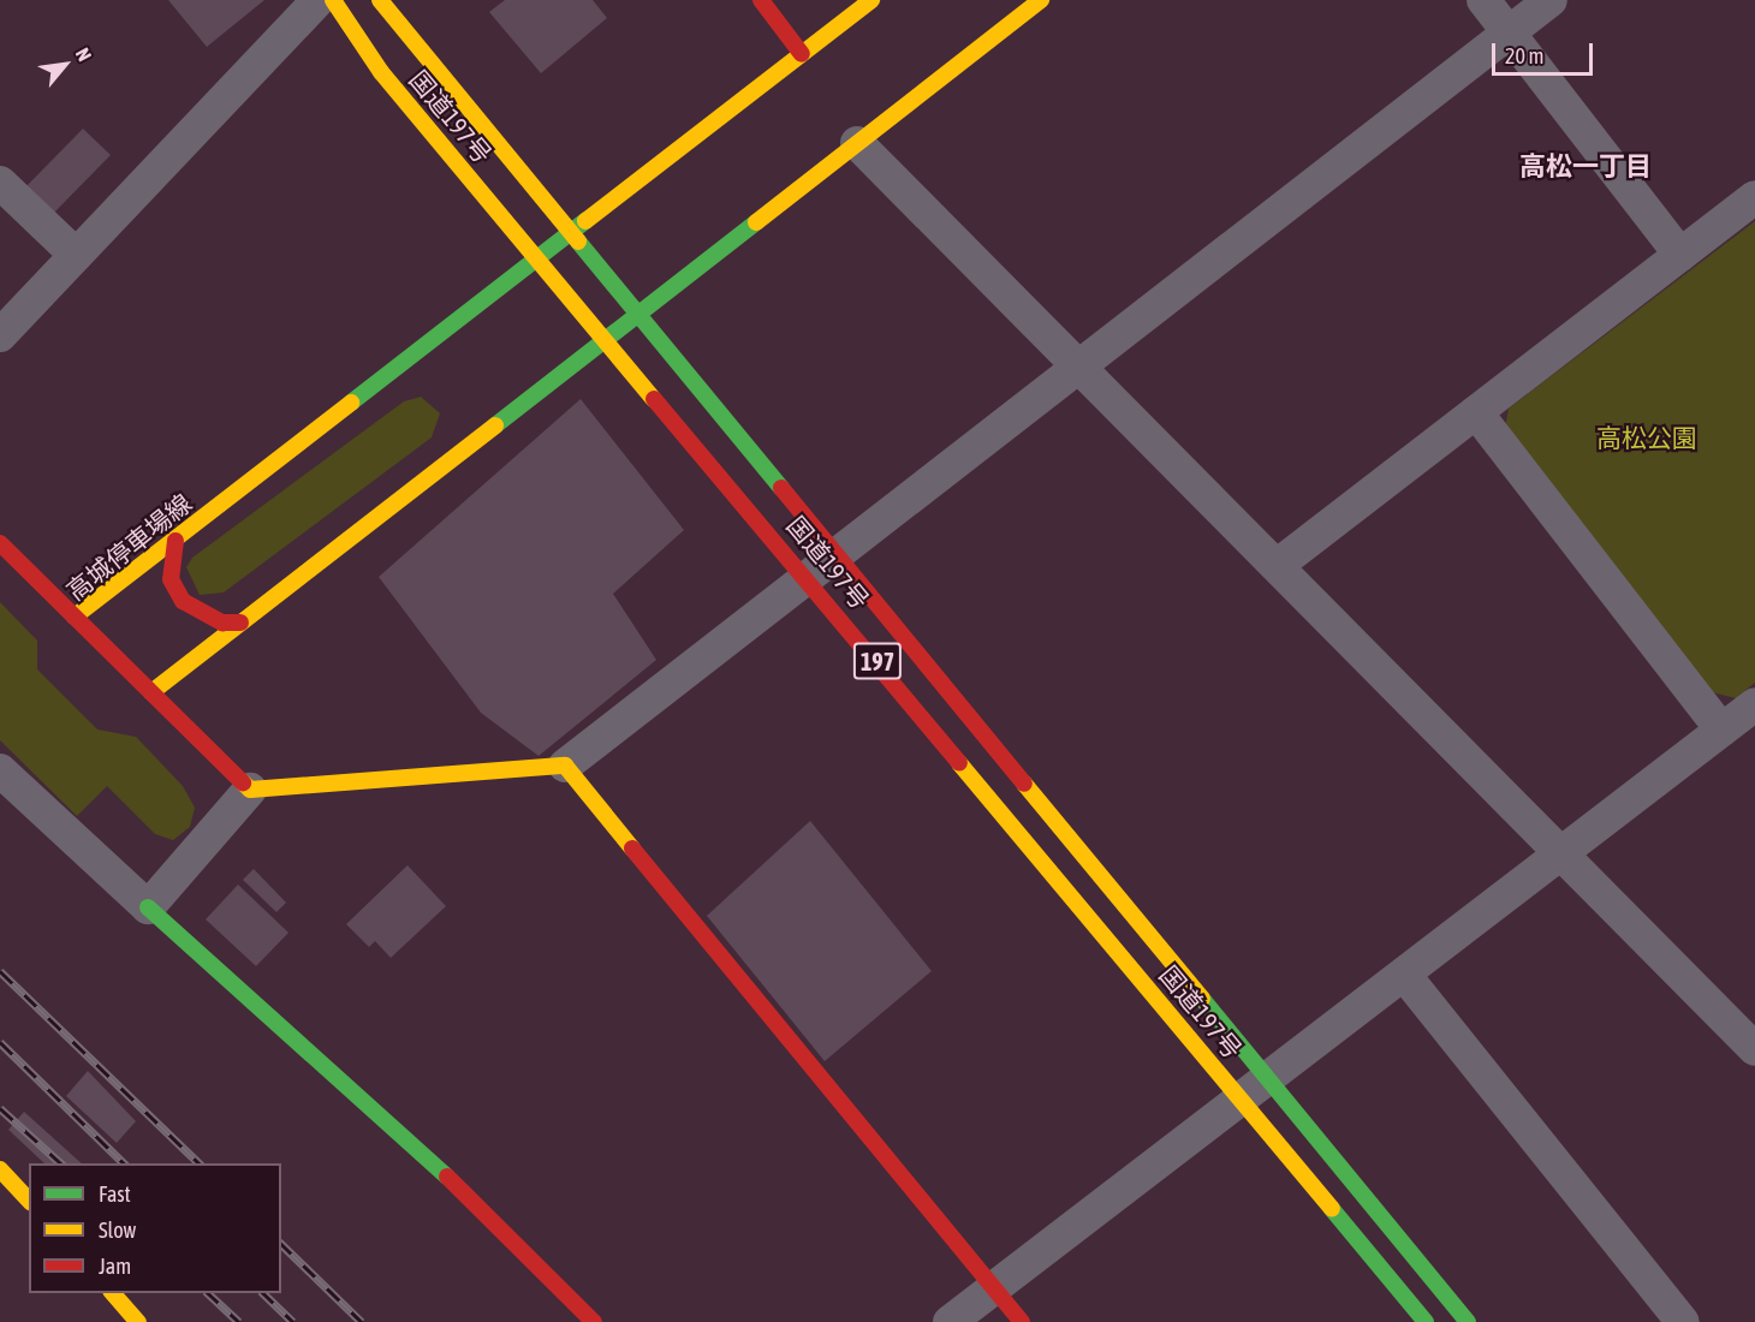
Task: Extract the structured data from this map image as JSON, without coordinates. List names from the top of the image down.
{
  "streets": {
    "main road": ["国道197号", "高城停車場線", "197"]
  },
  "crossings": [
    ["国道197号", "高城停車場線"]
  ],
  "districts": ["高松一丁目"],
  "parks": ["高松公園"],
  "legend": ["Fast", "Slow", "Jam"],
  "scale_bar": "20 m",
  "north": "top right"
}
